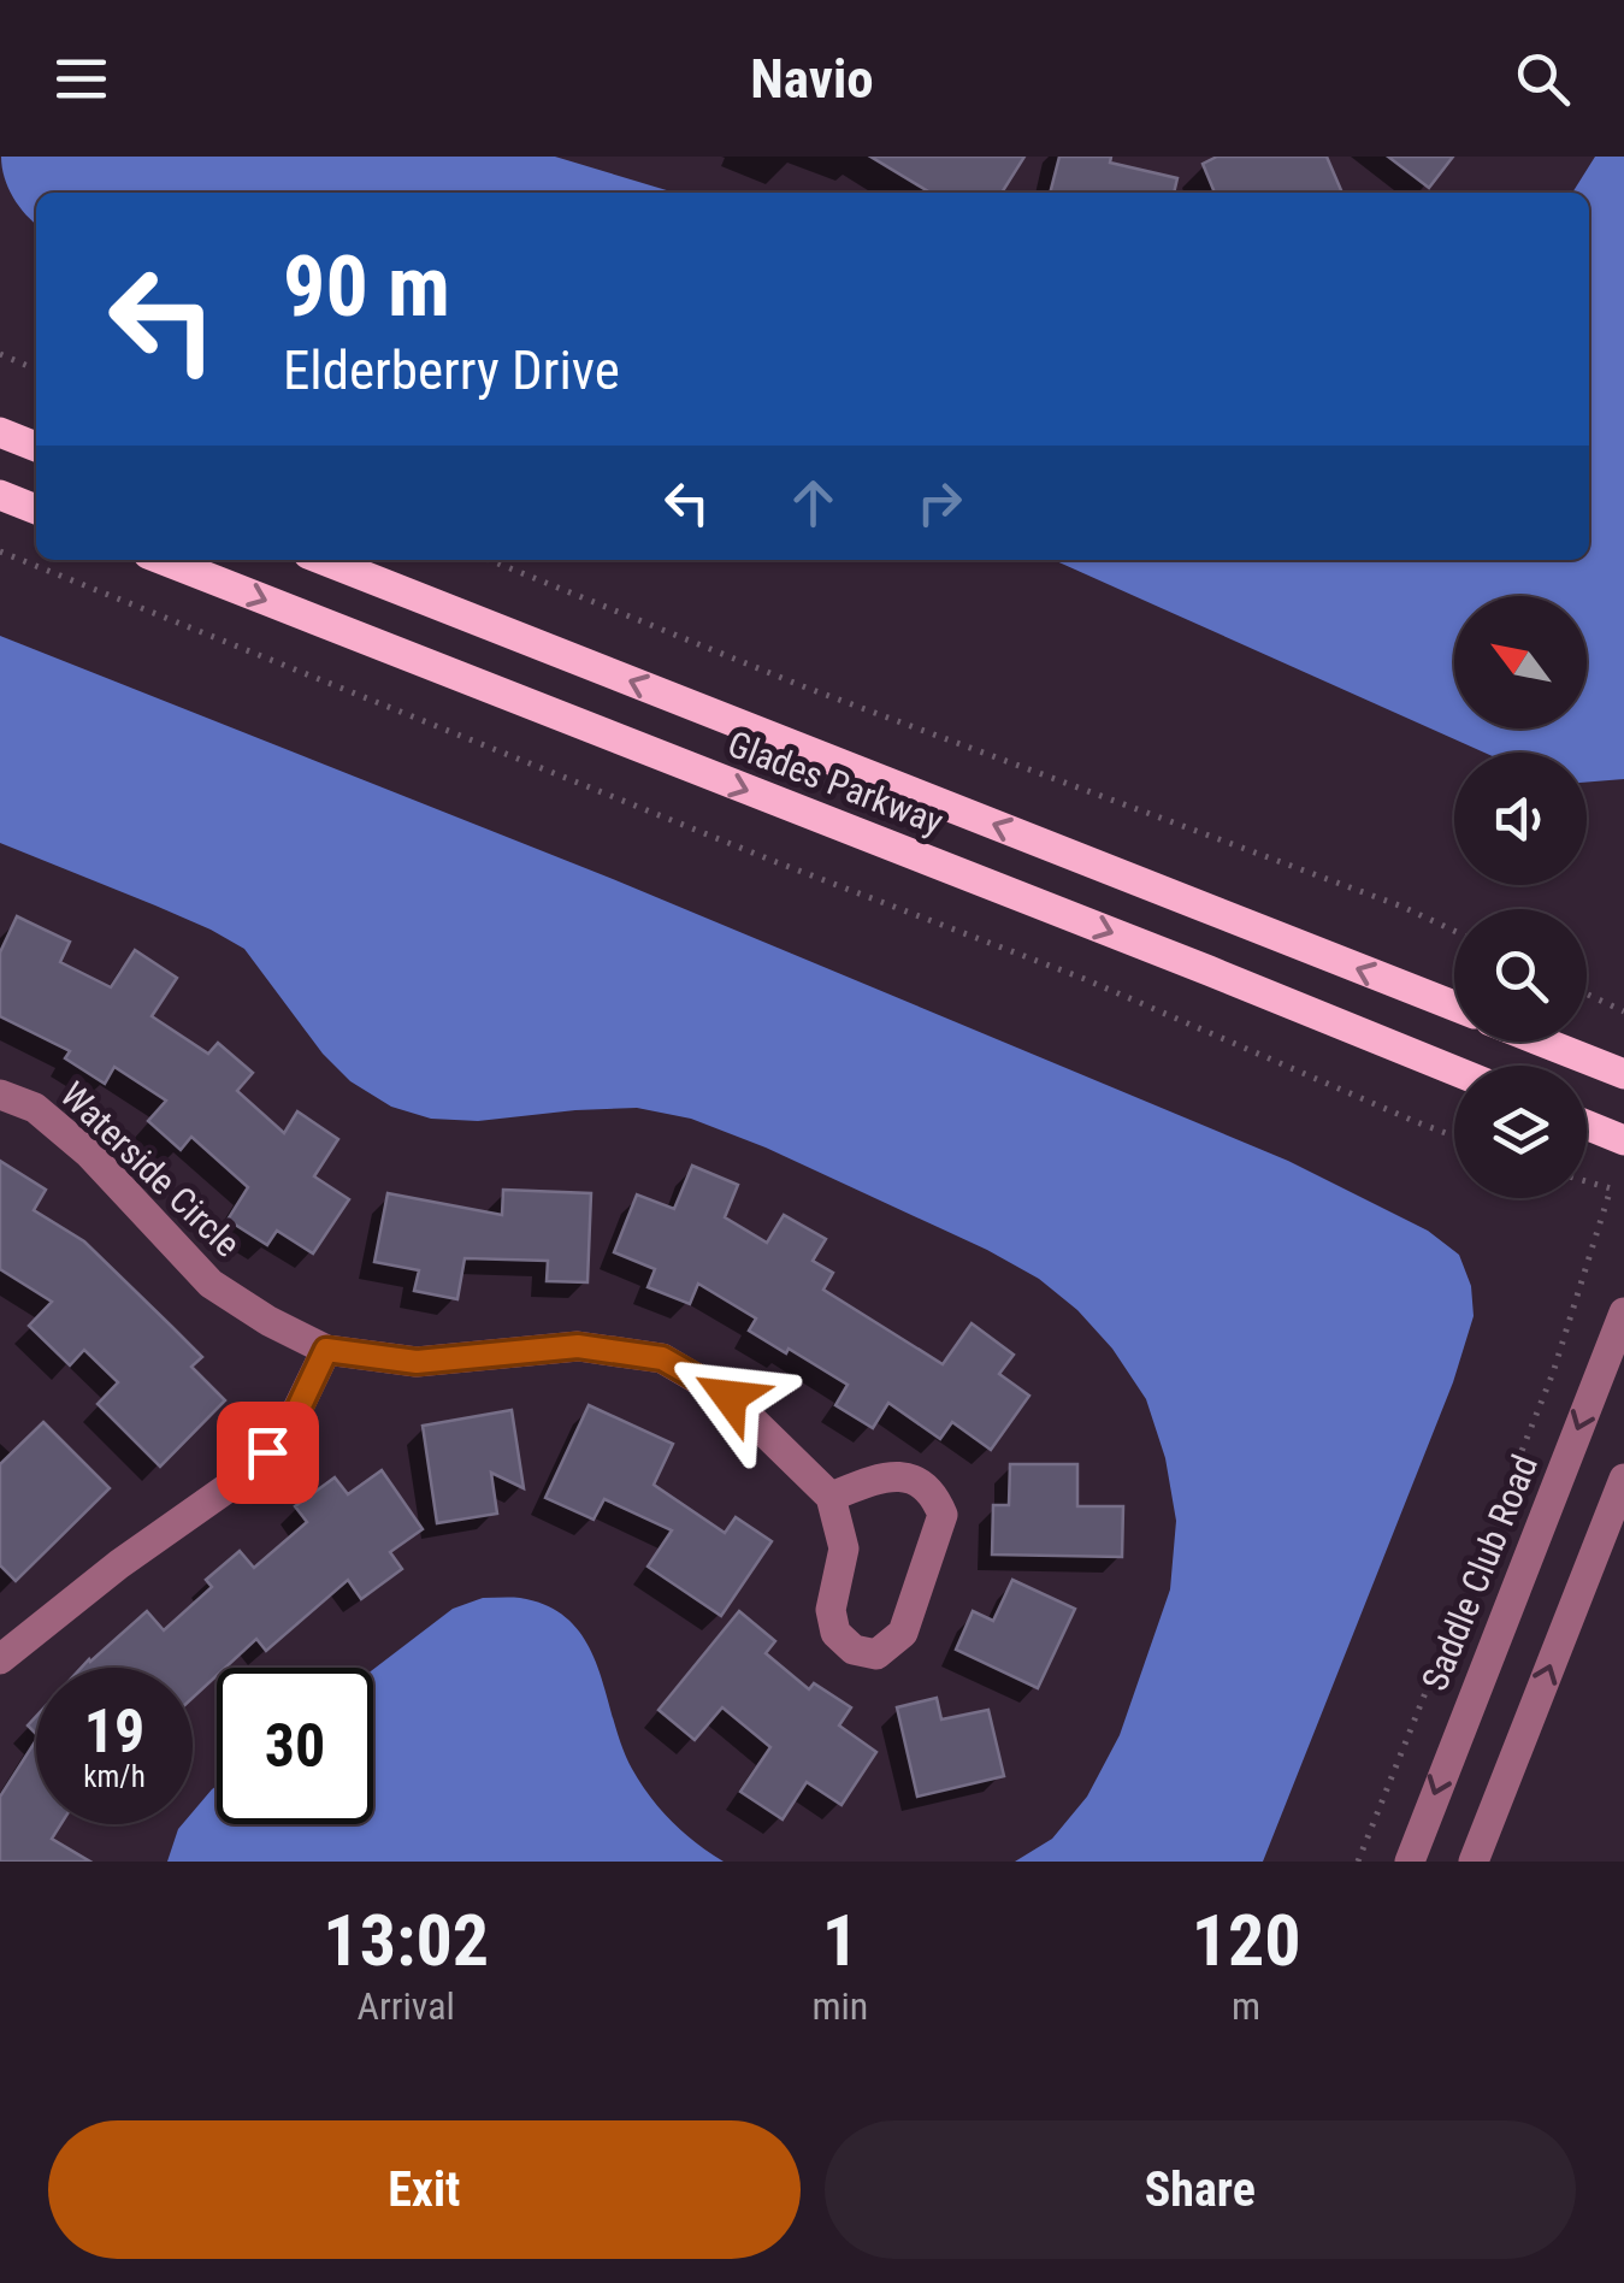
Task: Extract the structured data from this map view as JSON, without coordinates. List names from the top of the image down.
{
  "streets": {
    "main road": ["Glades Parkway"],
    "street": ["Waterside Circle", "Saddle Club Road"]
  },
  "north": "top left",
  "page": {
    "header": "Navio",
    "turn": ["90 m", "Elderberry Drive"],
    "speed": "19 km/h",
    "limit": "30",
    "eta": [
      "13:02",
      "Arrival",
      "1",
      "min",
      "120",
      "m"
    ],
    "buttons": ["Exit", "Share"]
  }
}
